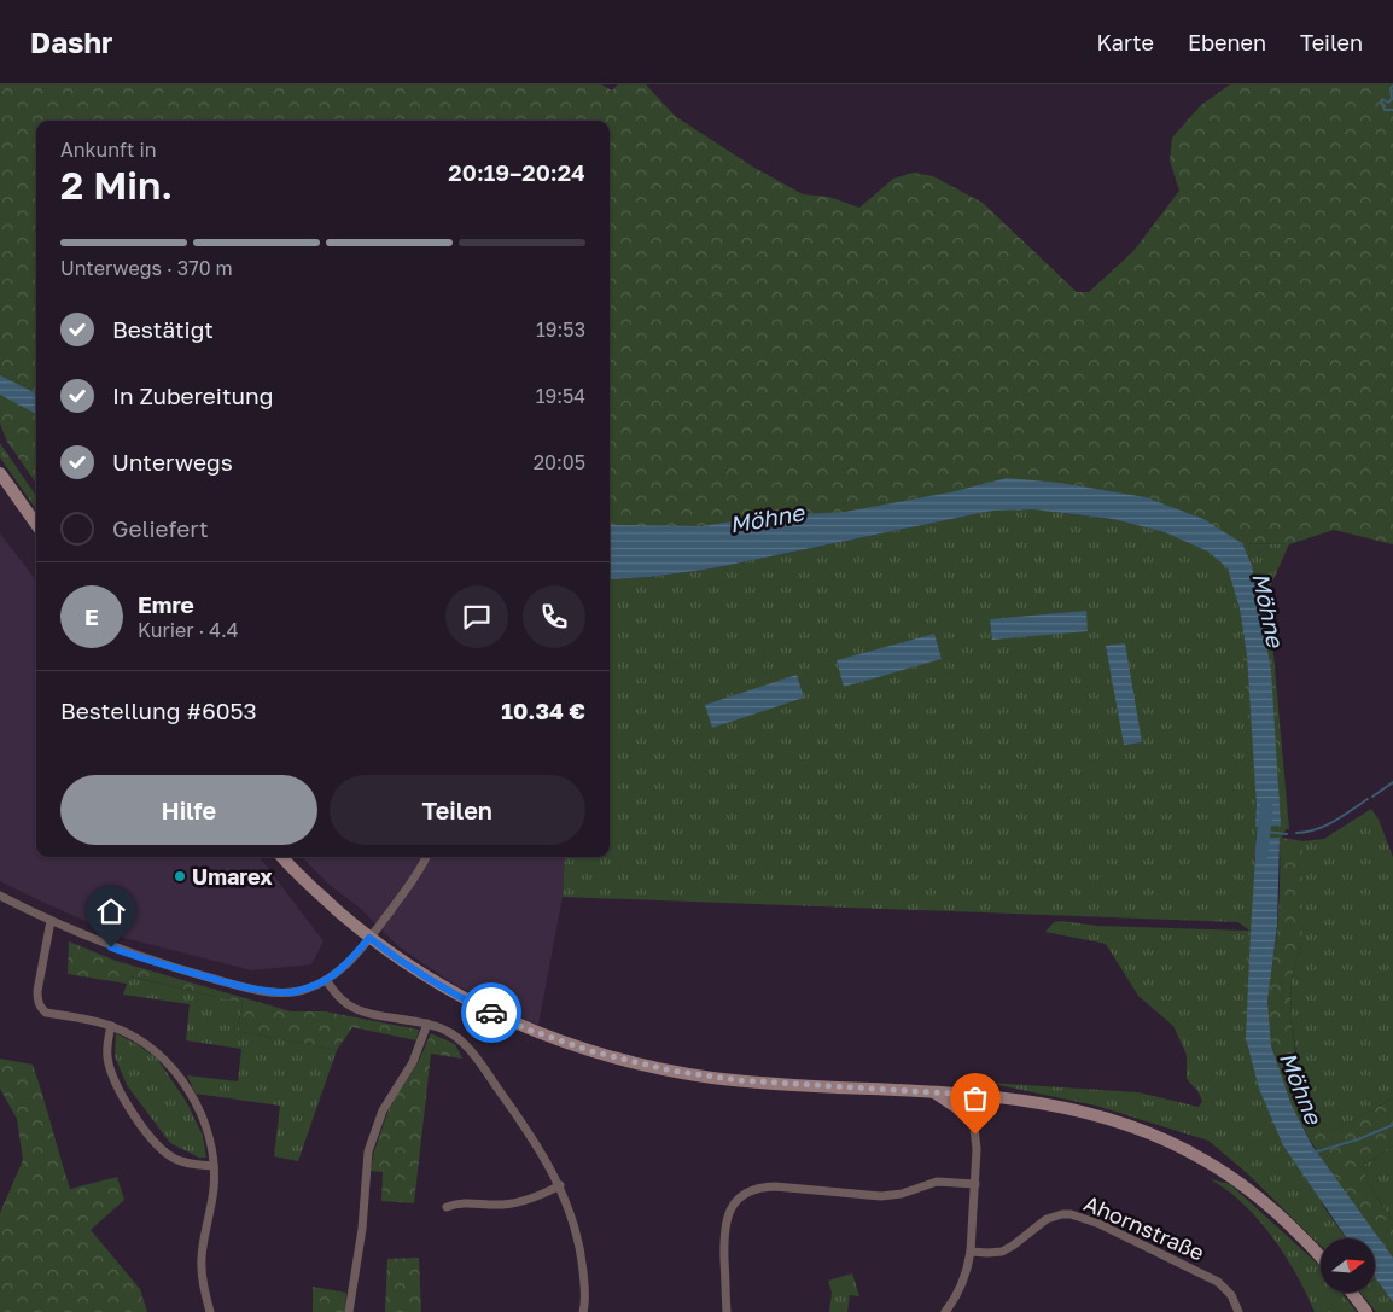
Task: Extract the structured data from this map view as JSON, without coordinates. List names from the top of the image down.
{
  "streets": {
    "street": ["Ahornstraße"]
  },
  "water": ["Möhne"],
  "places": ["Umarex"],
  "north": "right",
  "page": {
    "header": "Dashr",
    "nav": ["Karte", "Ebenen", "Teilen"],
    "heading": ["2 Min.", "Ankunft in", "20:19–20:24"],
    "panel": [
      "Emre",
      "Kurier · 4.4",
      "Bestellung #6053",
      "10.34 €"
    ],
    "bar": "Unterwegs · 370 m",
    "list": [
      ["Bestätigt", "19:53"],
      ["In Zubereitung", "19:54"],
      ["Unterwegs", "20:05"],
      "Geliefert"
    ],
    "round": "E",
    "buttons": ["Hilfe", "Teilen"]
  }
}
